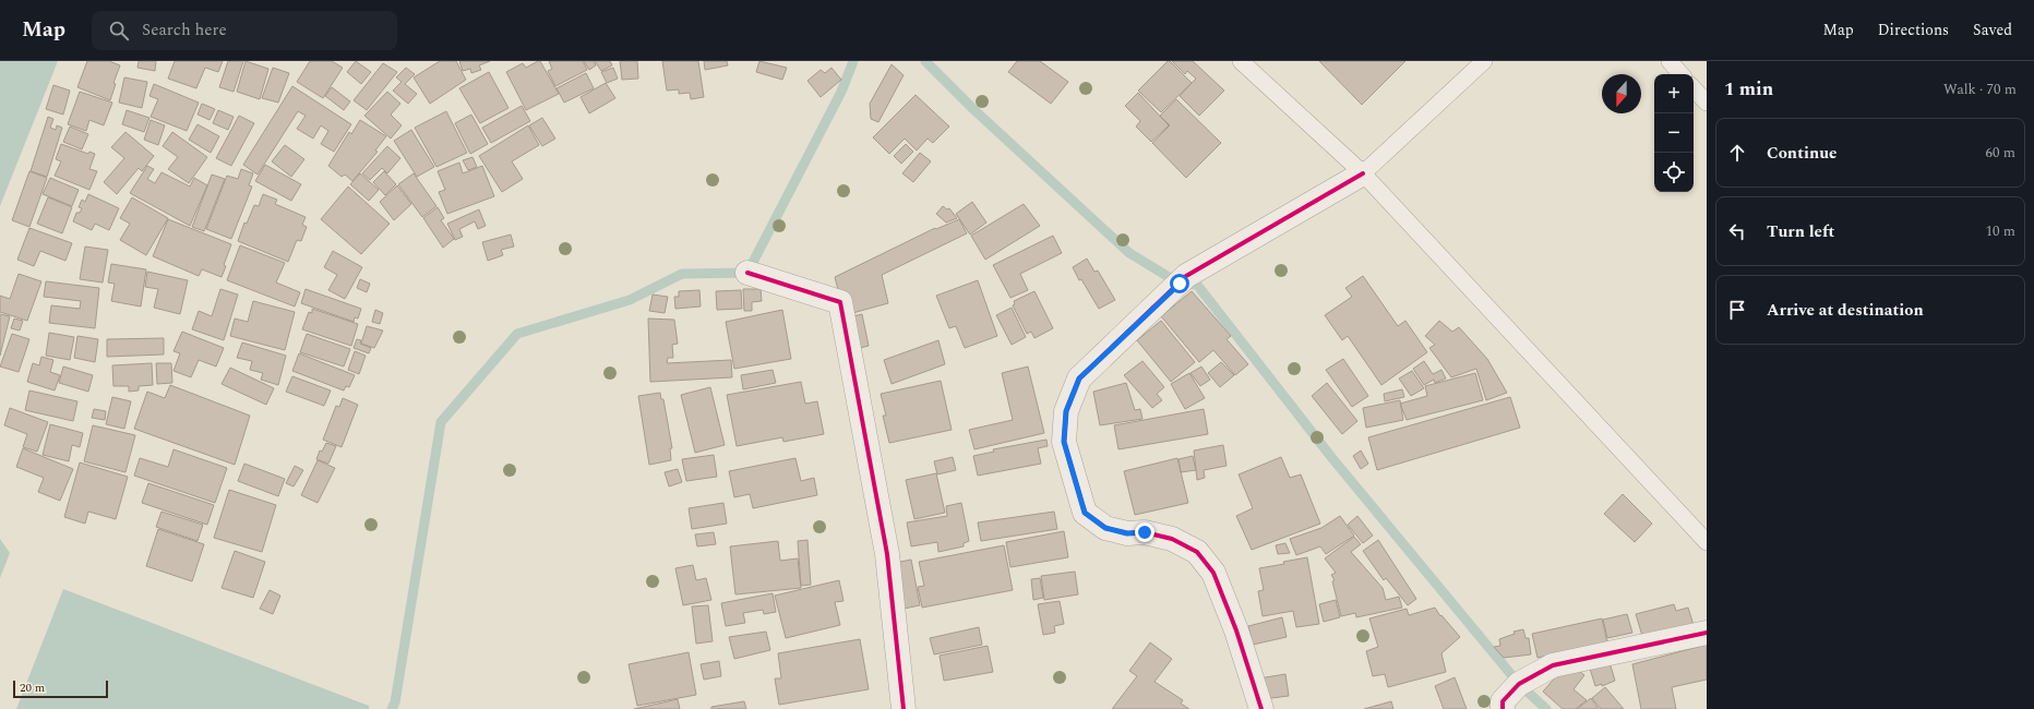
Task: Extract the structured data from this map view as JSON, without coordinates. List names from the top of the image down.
{
  "scale_bar": "20 m",
  "north": "bottom",
  "page": {
    "header": "Map",
    "search": "Search here",
    "nav": ["Map", "Directions", "Saved"],
    "heading": ["1 min", "Walk · 70 m"],
    "map_buttons": ["+", "−"],
    "list": [
      ["Continue", "60 m"],
      ["Turn left", "10 m"],
      "Arrive at destination"
    ],
    "scale": "20 m"
  }
}
